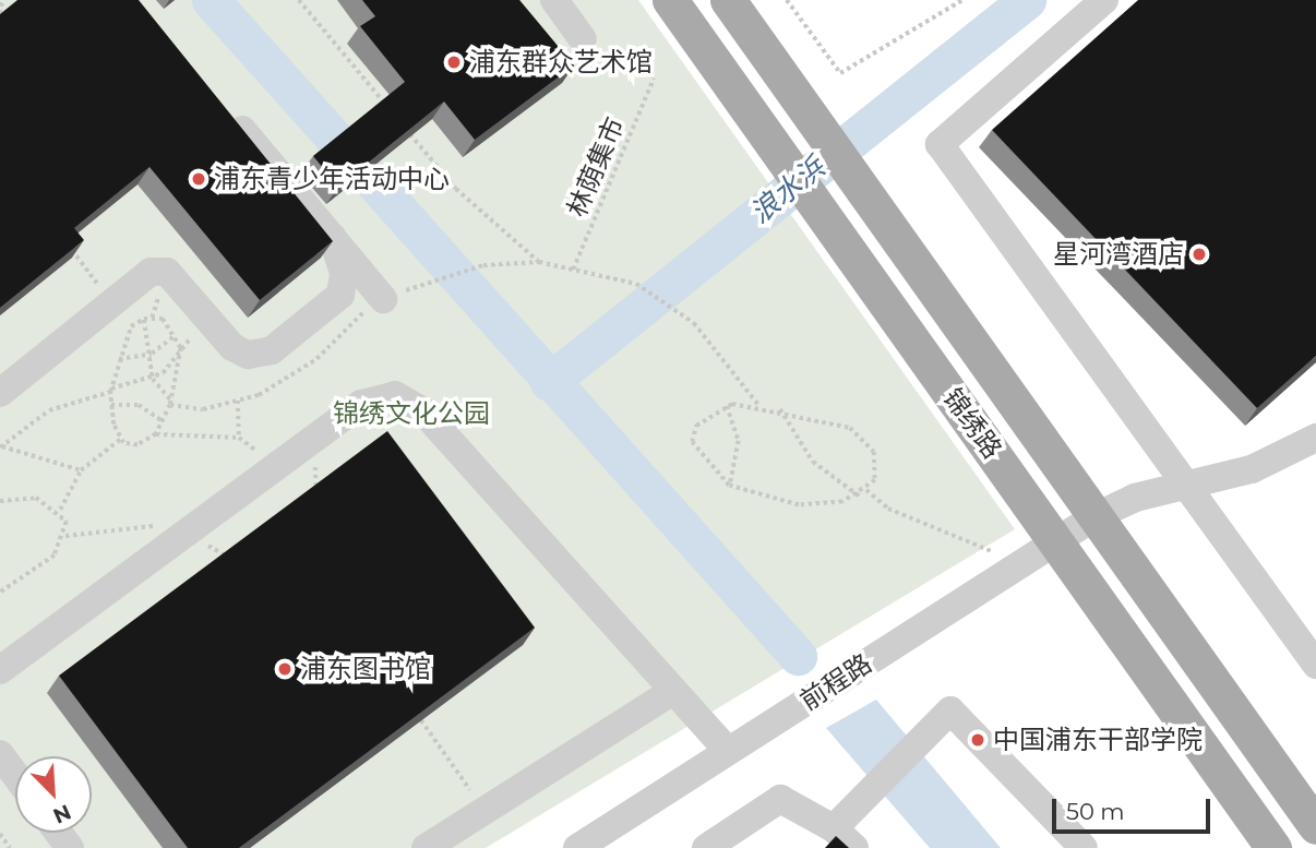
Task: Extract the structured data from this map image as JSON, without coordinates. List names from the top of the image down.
{
  "streets": {
    "main road": ["锦绣路"],
    "street": ["前程路"],
    "path": ["林荫集市"]
  },
  "crossings": [
    ["锦绣路", "前程路"]
  ],
  "water": ["浪水浜"],
  "parks": ["锦绣文化公园"],
  "places": [
    "浦东群众艺术馆",
    "浦东青少年活动中心",
    "星河湾酒店",
    "浦东图书馆",
    "中国浦东干部学院"
  ],
  "scale_bar": "50 m",
  "north": "bottom right"
}
